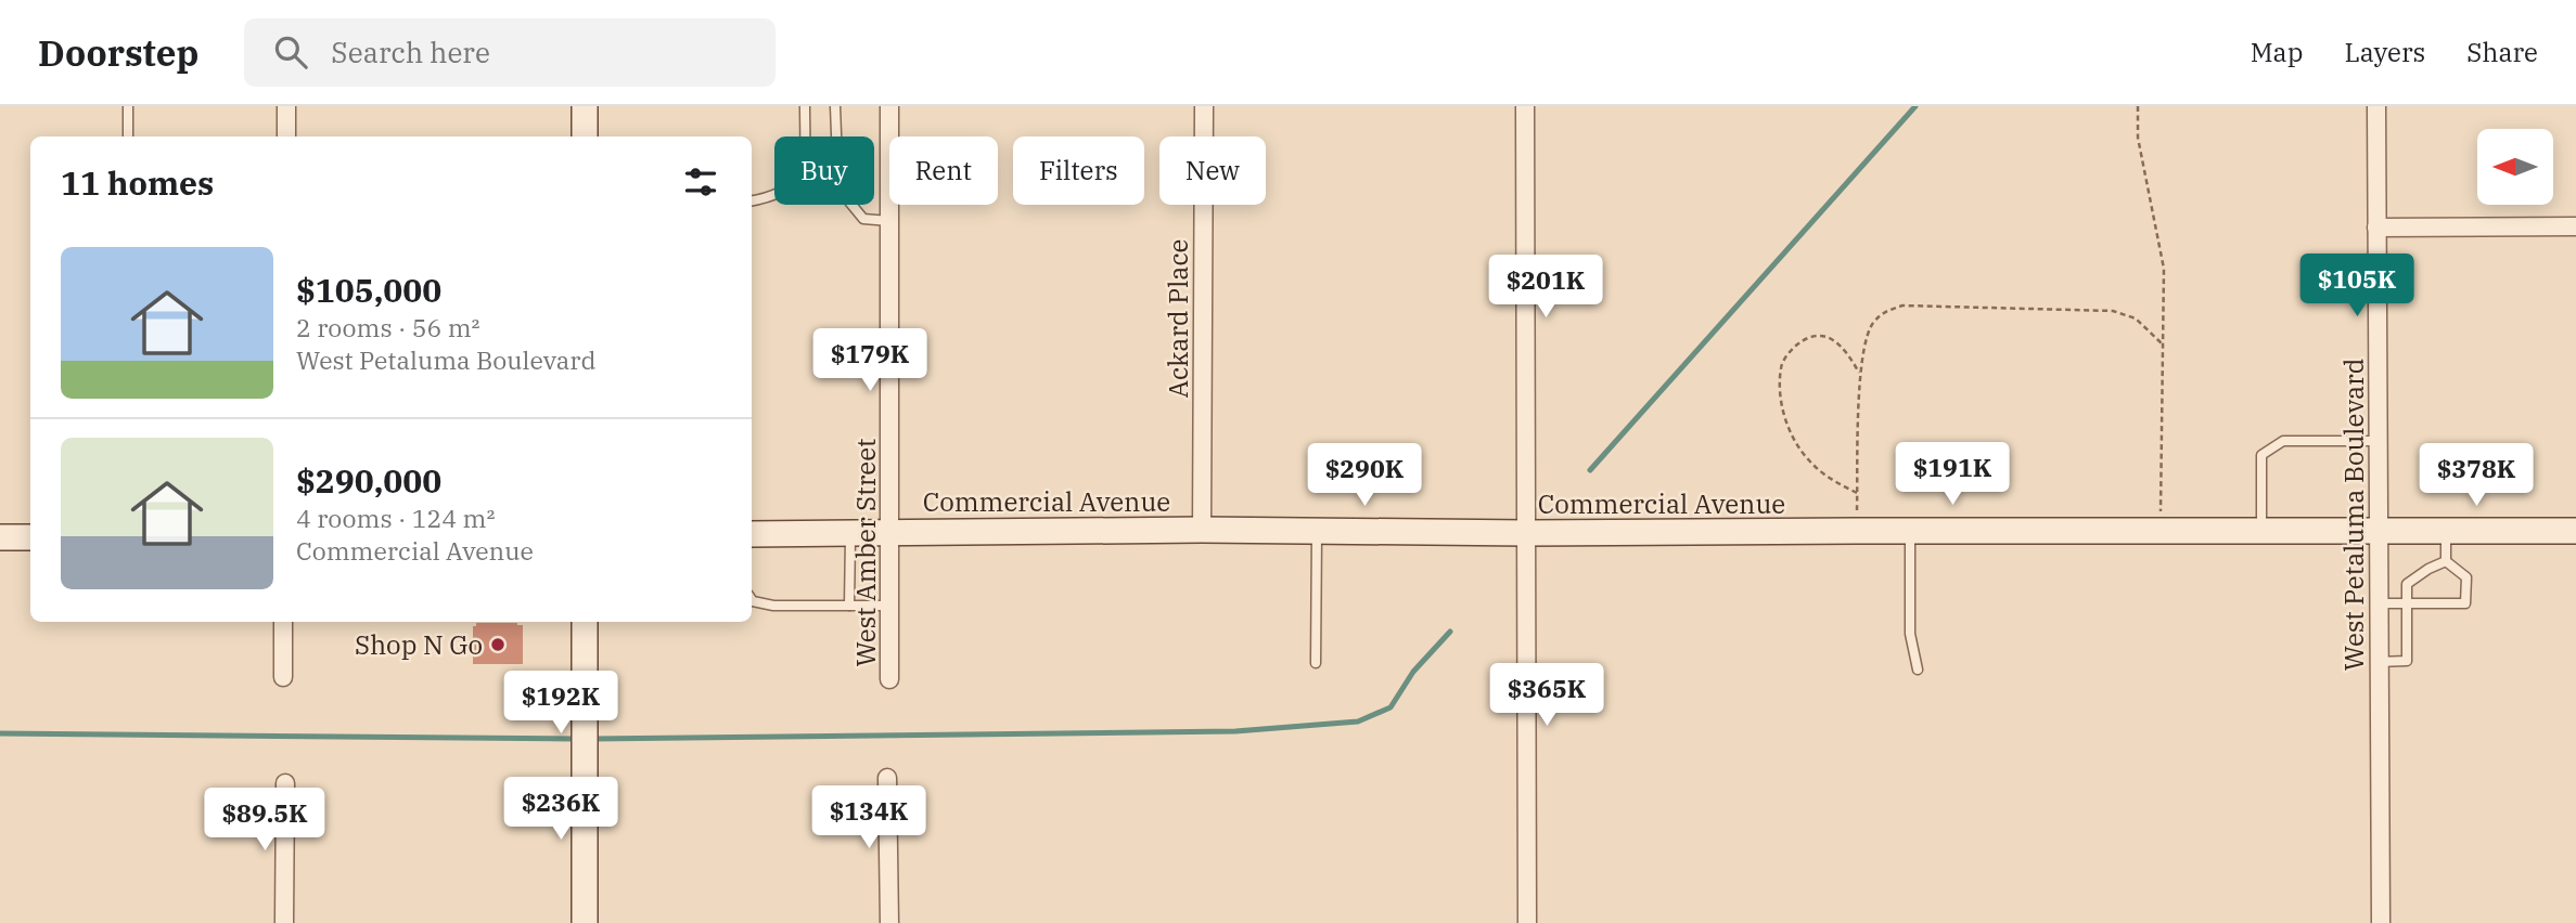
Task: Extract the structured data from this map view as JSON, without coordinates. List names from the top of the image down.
{
  "streets": {
    "street": [
      "Ackard Place",
      "Commercial Avenue",
      "West Petaluma Boulevard",
      "West Amber Street"
    ]
  },
  "crossings": [
    ["Ackard Place", "Commercial Avenue"],
    ["Commercial Avenue", "West Petaluma Boulevard"],
    ["Commercial Avenue", "West Amber Street"]
  ],
  "places": ["Shop N Go"],
  "north": "left",
  "page": {
    "header": "Doorstep",
    "search": "Search here",
    "nav": ["Map", "Layers", "Share"],
    "chip": [
      "Buy",
      "Rent",
      "Filters",
      "New"
    ],
    "heading": "11 homes",
    "list": [
      {
        "name": "$105,000",
        "note": "2 rooms · 56 m² · West Petaluma Boulevard"
      },
      {
        "name": "$290,000",
        "note": "4 rooms · 124 m² · Commercial Avenue"
      }
    ],
    "price": [
      "$105K",
      "$201K",
      "$179K",
      "$191K",
      "$290K",
      "$378K",
      "$365K",
      "$192K",
      "$236K",
      "$134K",
      "$89.5K"
    ]
  }
}
